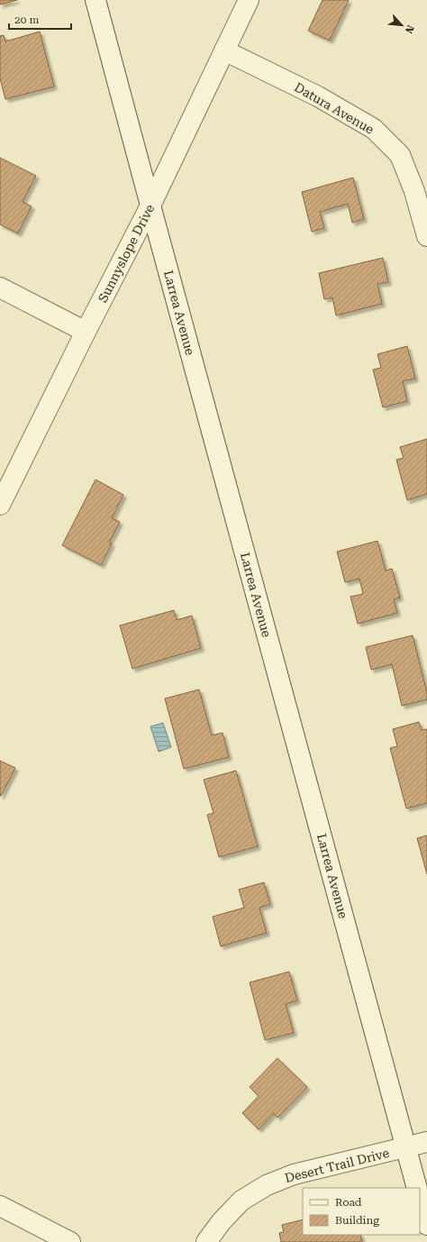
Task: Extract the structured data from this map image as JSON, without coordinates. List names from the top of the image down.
{
  "streets": {
    "street": [
      "Datura Avenue",
      "Sunnyslope Drive",
      "Larrea Avenue",
      "Desert Trail Drive"
    ]
  },
  "crossings": [
    ["Datura Avenue", "Sunnyslope Drive"],
    ["Sunnyslope Drive", "Larrea Avenue"],
    ["Larrea Avenue", "Desert Trail Drive"]
  ],
  "legend": ["Road", "Building"],
  "scale_bar": "20 m",
  "north": "bottom right"
}
